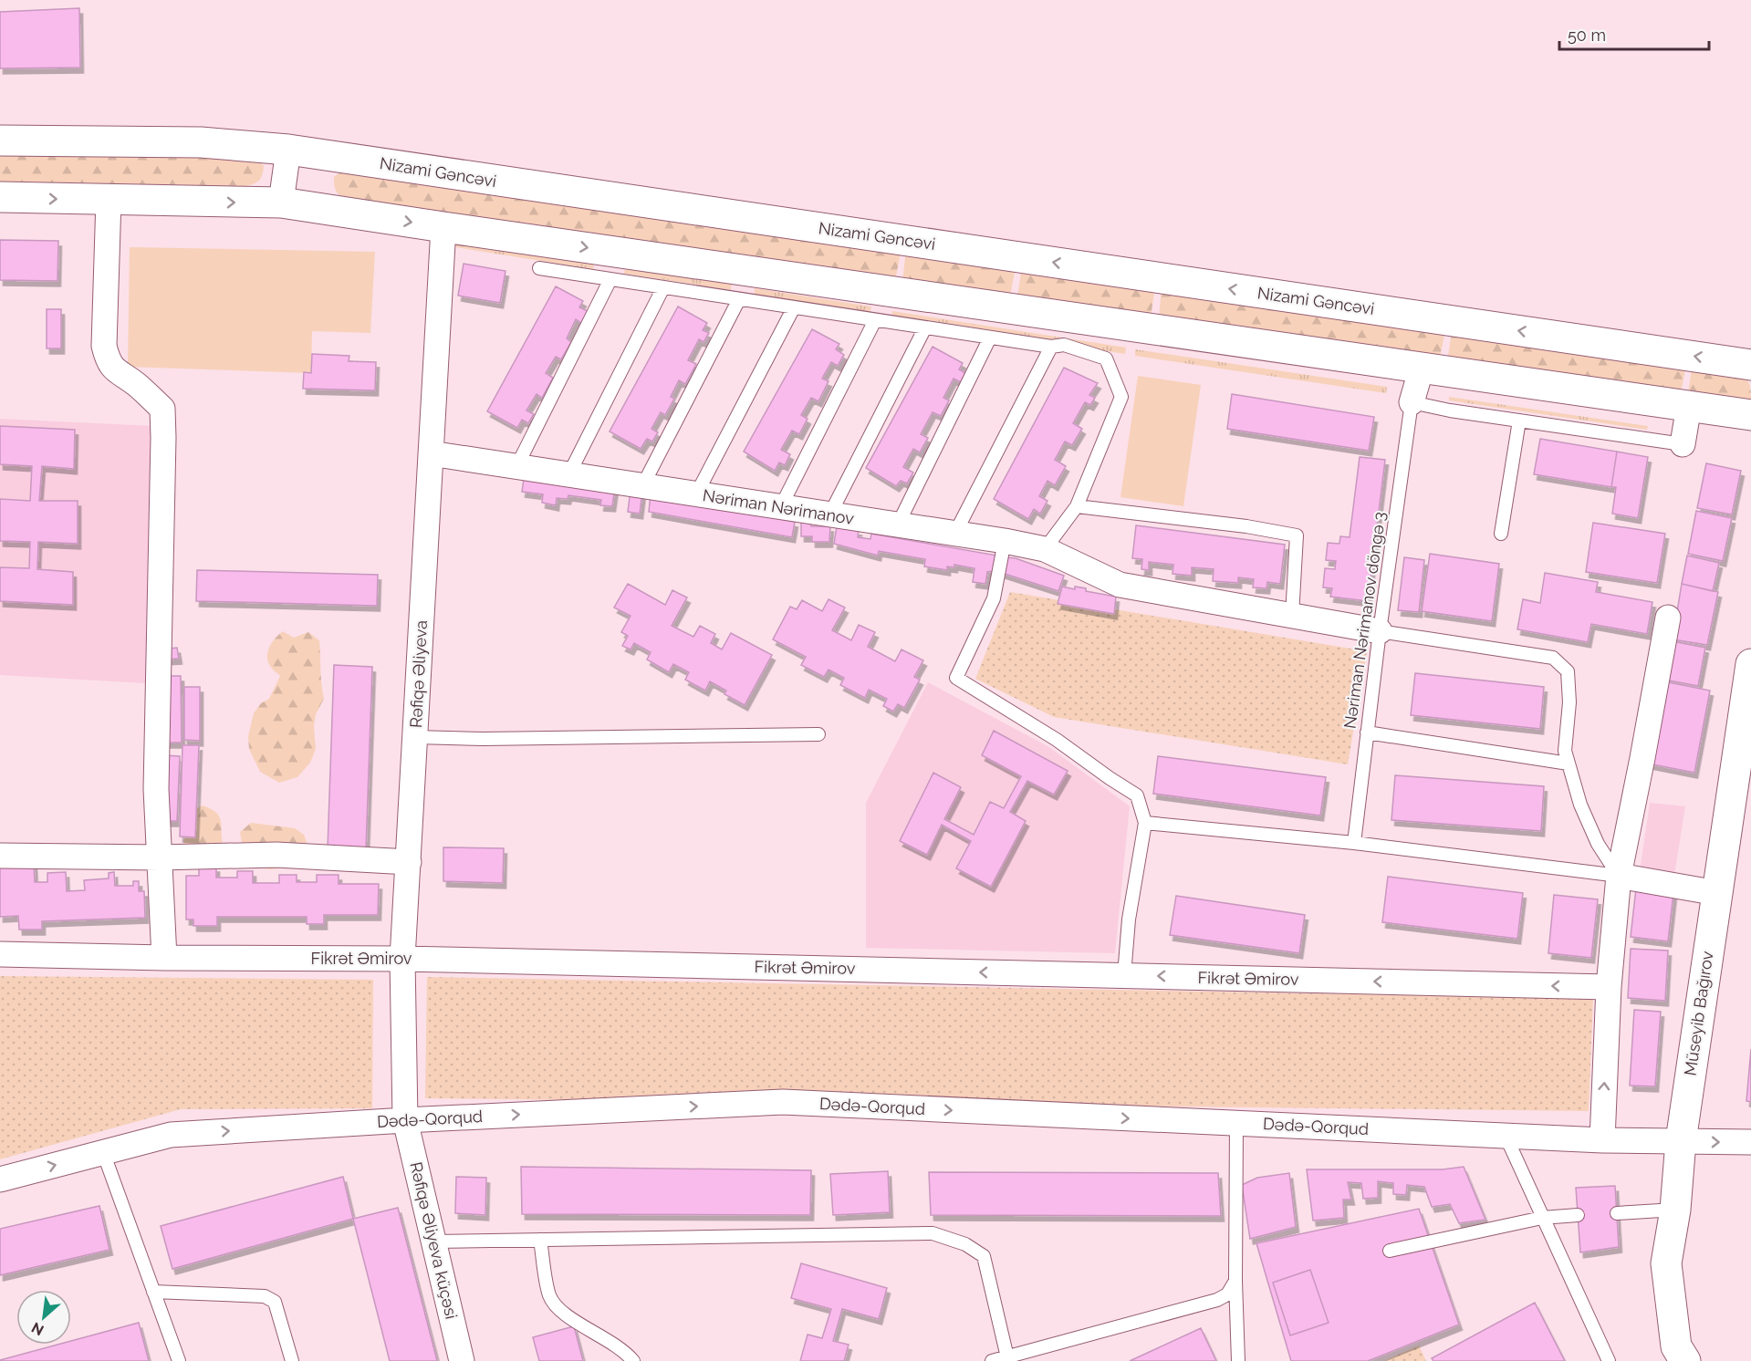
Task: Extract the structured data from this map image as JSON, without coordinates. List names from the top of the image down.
{
  "streets": {
    "main road": ["Nizami Gəncəvi", "Müseyib Bağırov"],
    "street": [
      "Nəriman Nərimanov",
      "Rəfiqə Əliyeva",
      "Fikrət Əmirov",
      "Dədə-Qorqud",
      "Rəfiqə Əliyeva küçəsi"
    ],
    "lane": ["Nəriman Nərimanov döngə 3"]
  },
  "crossings": [
    ["Nəriman Nərimanov", "Nəriman Nərimanov döngə 3"],
    ["Nəriman Nərimanov", "Rəfiqə Əliyeva"],
    ["Rəfiqə Əliyeva", "Fikrət Əmirov"],
    ["Rəfiqə Əliyeva", "Dədə-Qorqud"],
    ["Rəfiqə Əliyeva", "Rəfiqə Əliyeva küçəsi"],
    ["Müseyib Bağırov", "Dədə-Qorqud"],
    ["Dədə-Qorqud", "Rəfiqə Əliyeva küçəsi"]
  ],
  "one_way": ["Fikrət Əmirov", "Dədə-Qorqud"],
  "scale_bar": "50 m",
  "north": "bottom left"
}
